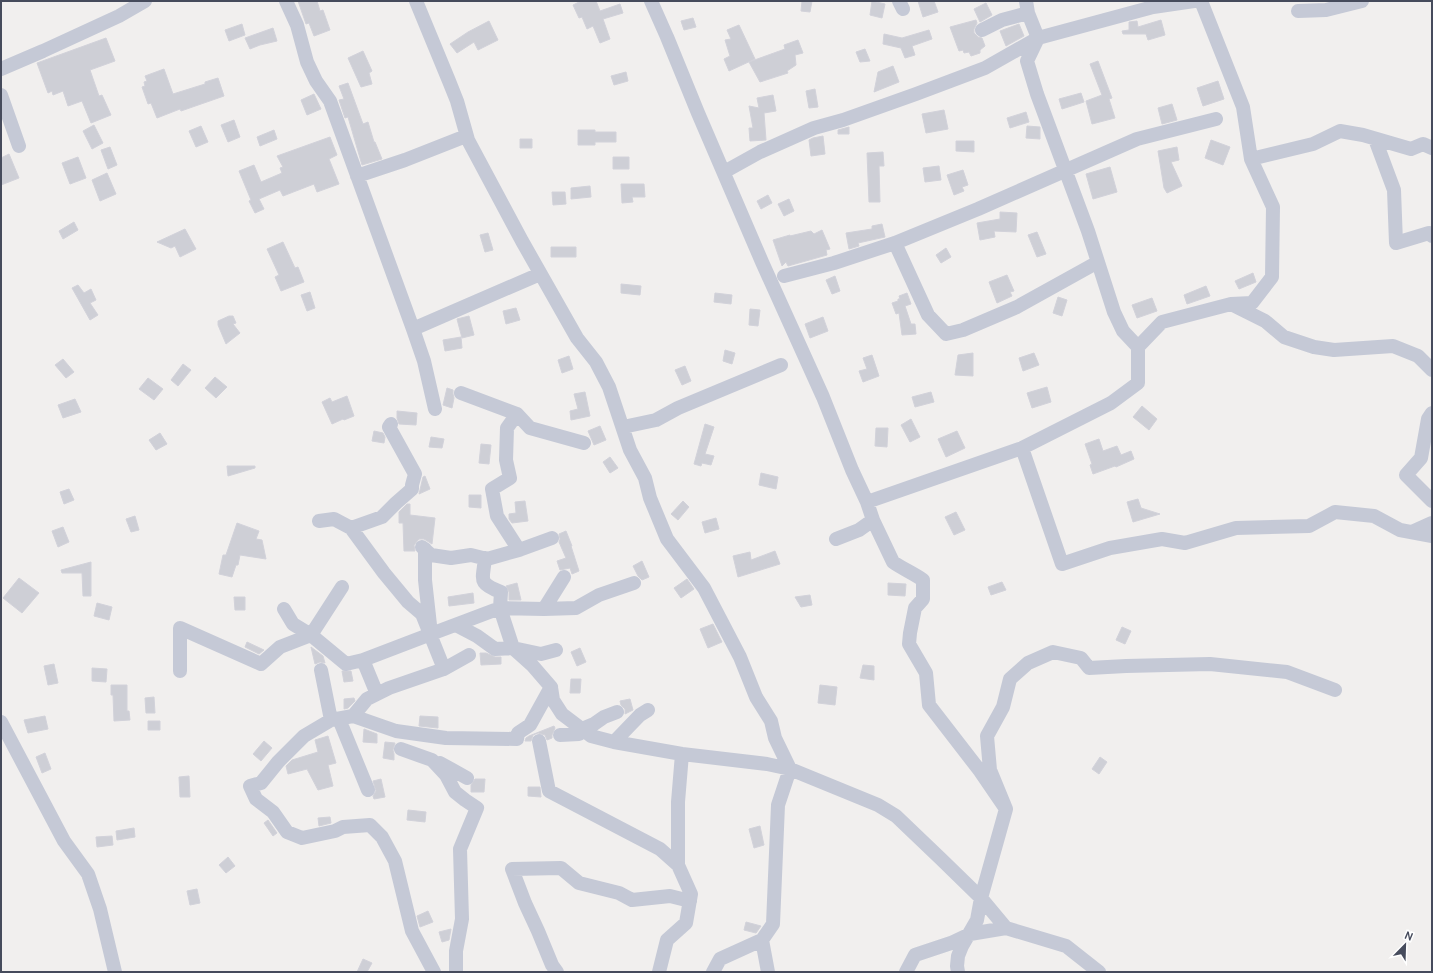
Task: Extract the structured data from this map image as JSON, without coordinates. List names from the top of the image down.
{
  "north": "top right"
}
